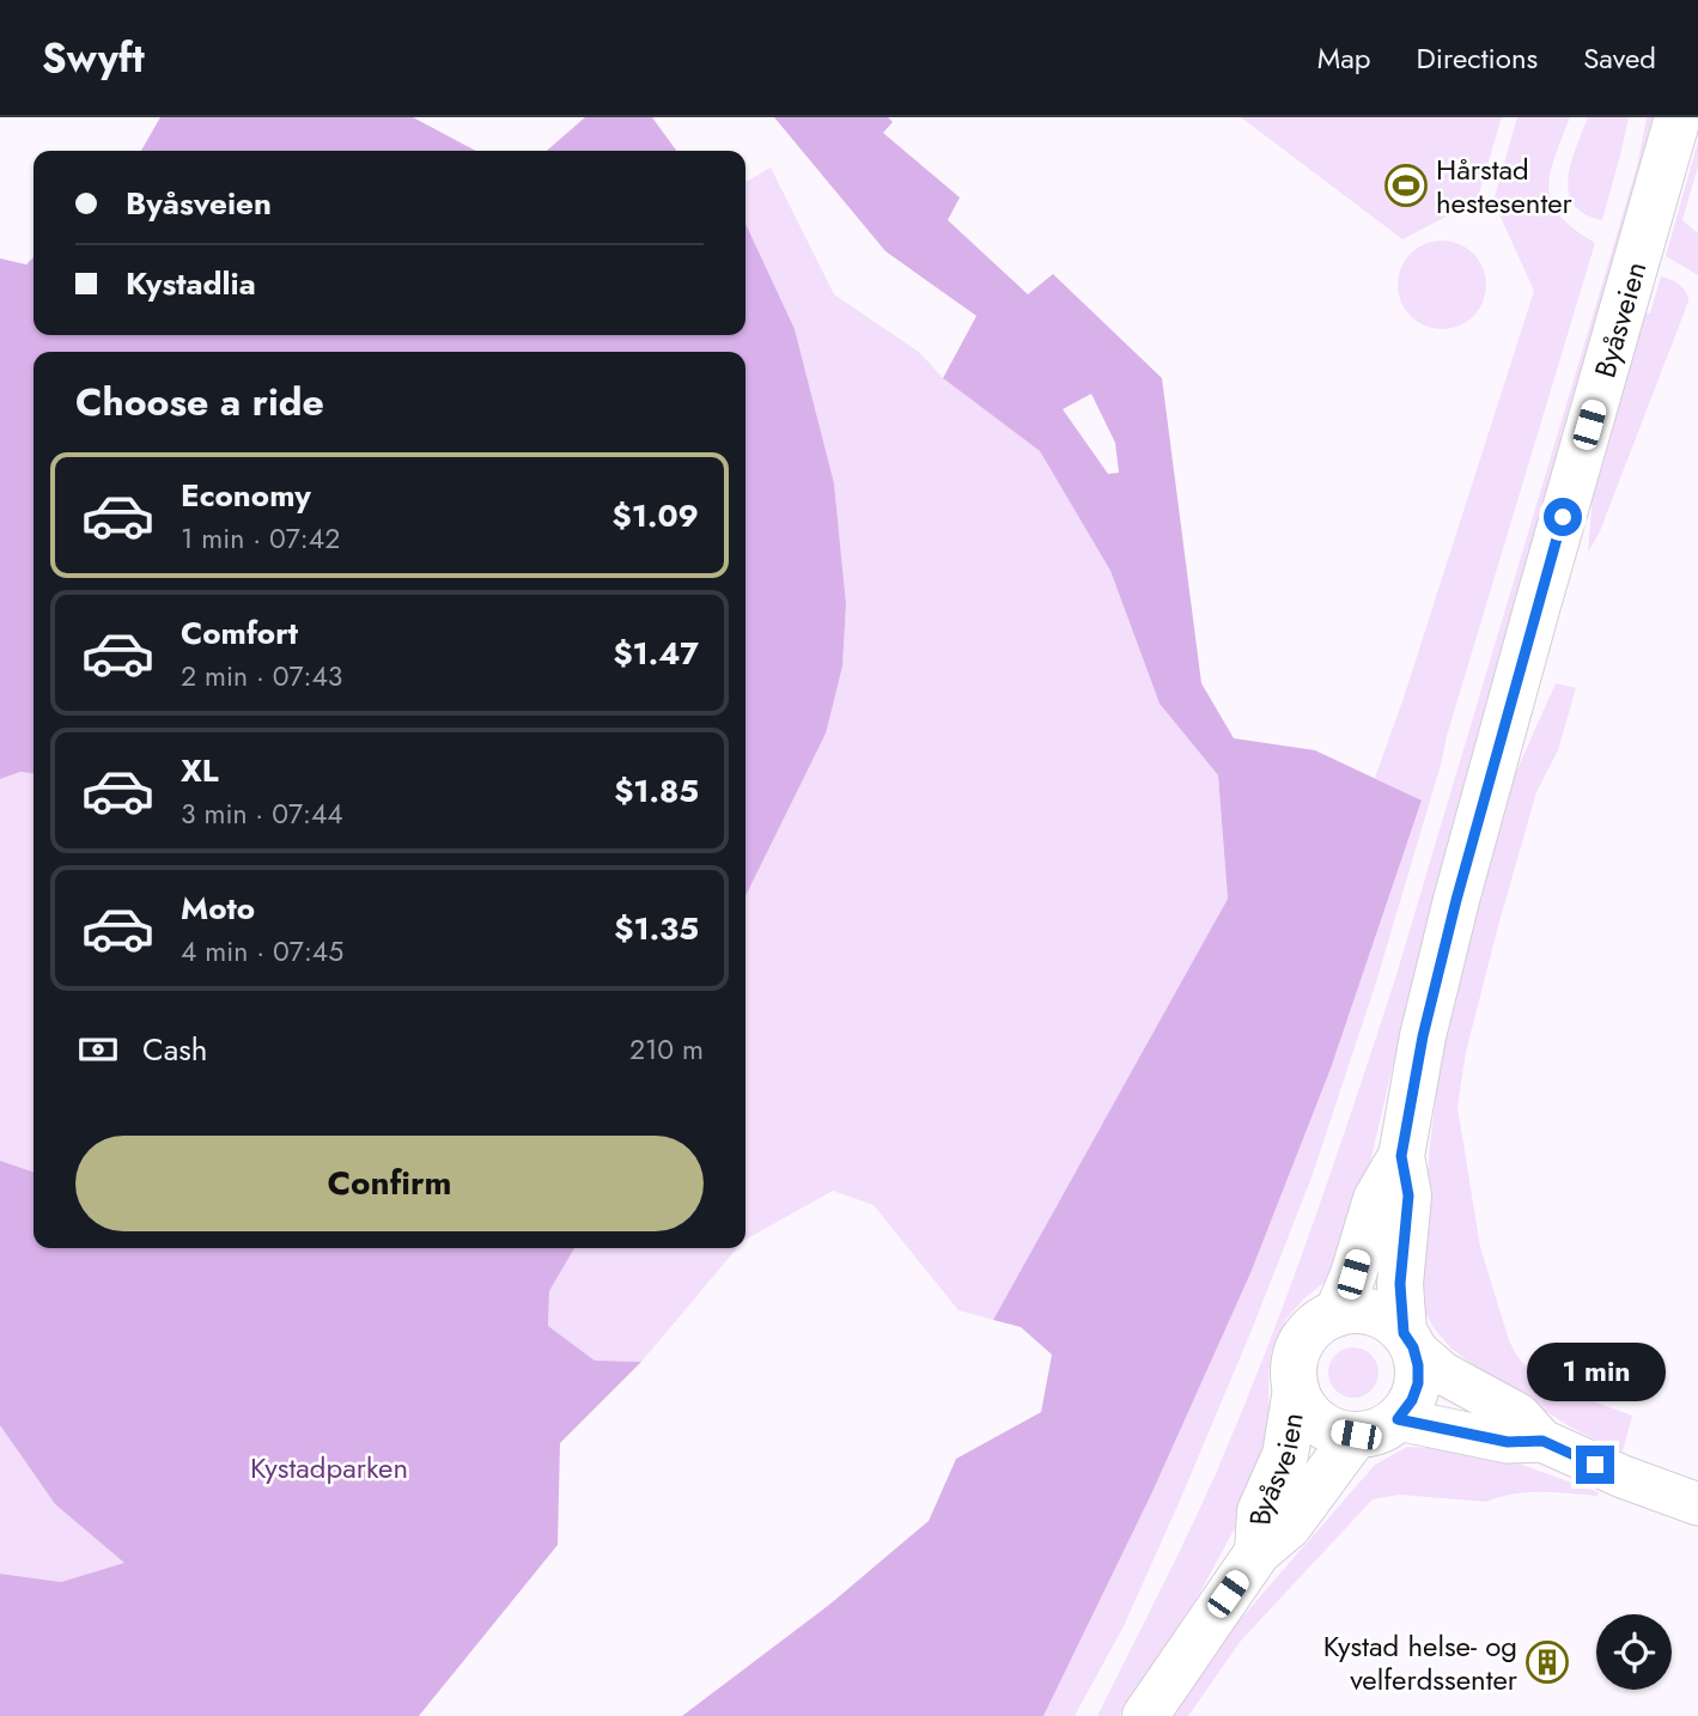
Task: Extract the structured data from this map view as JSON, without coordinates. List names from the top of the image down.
{
  "streets": {
    "main road": ["Byåsveien"]
  },
  "parks": ["Kystadparken"],
  "places": {
    "sports": ["Hårstad hestesenter"],
    "building": ["Kystad helse- og velferdssenter"]
  },
  "page": {
    "header": "Swyft",
    "nav": ["Map", "Directions", "Saved"],
    "banner": ["Byåsveien", "Kystadlia"],
    "heading": "Choose a ride",
    "list": [
      {
        "name": "Economy",
        "note": "1 min · 07:42",
        "value": "$1.09"
      },
      {
        "name": "Comfort",
        "note": "2 min · 07:43",
        "value": "$1.47"
      },
      {
        "name": "XL",
        "note": "3 min · 07:44",
        "value": "$1.85"
      },
      {
        "name": "Moto",
        "note": "4 min · 07:45",
        "value": "$1.35"
      }
    ],
    "pay": ["Cash", "210 m"],
    "buttons": "Confirm",
    "bubble": "1 min"
  }
}
